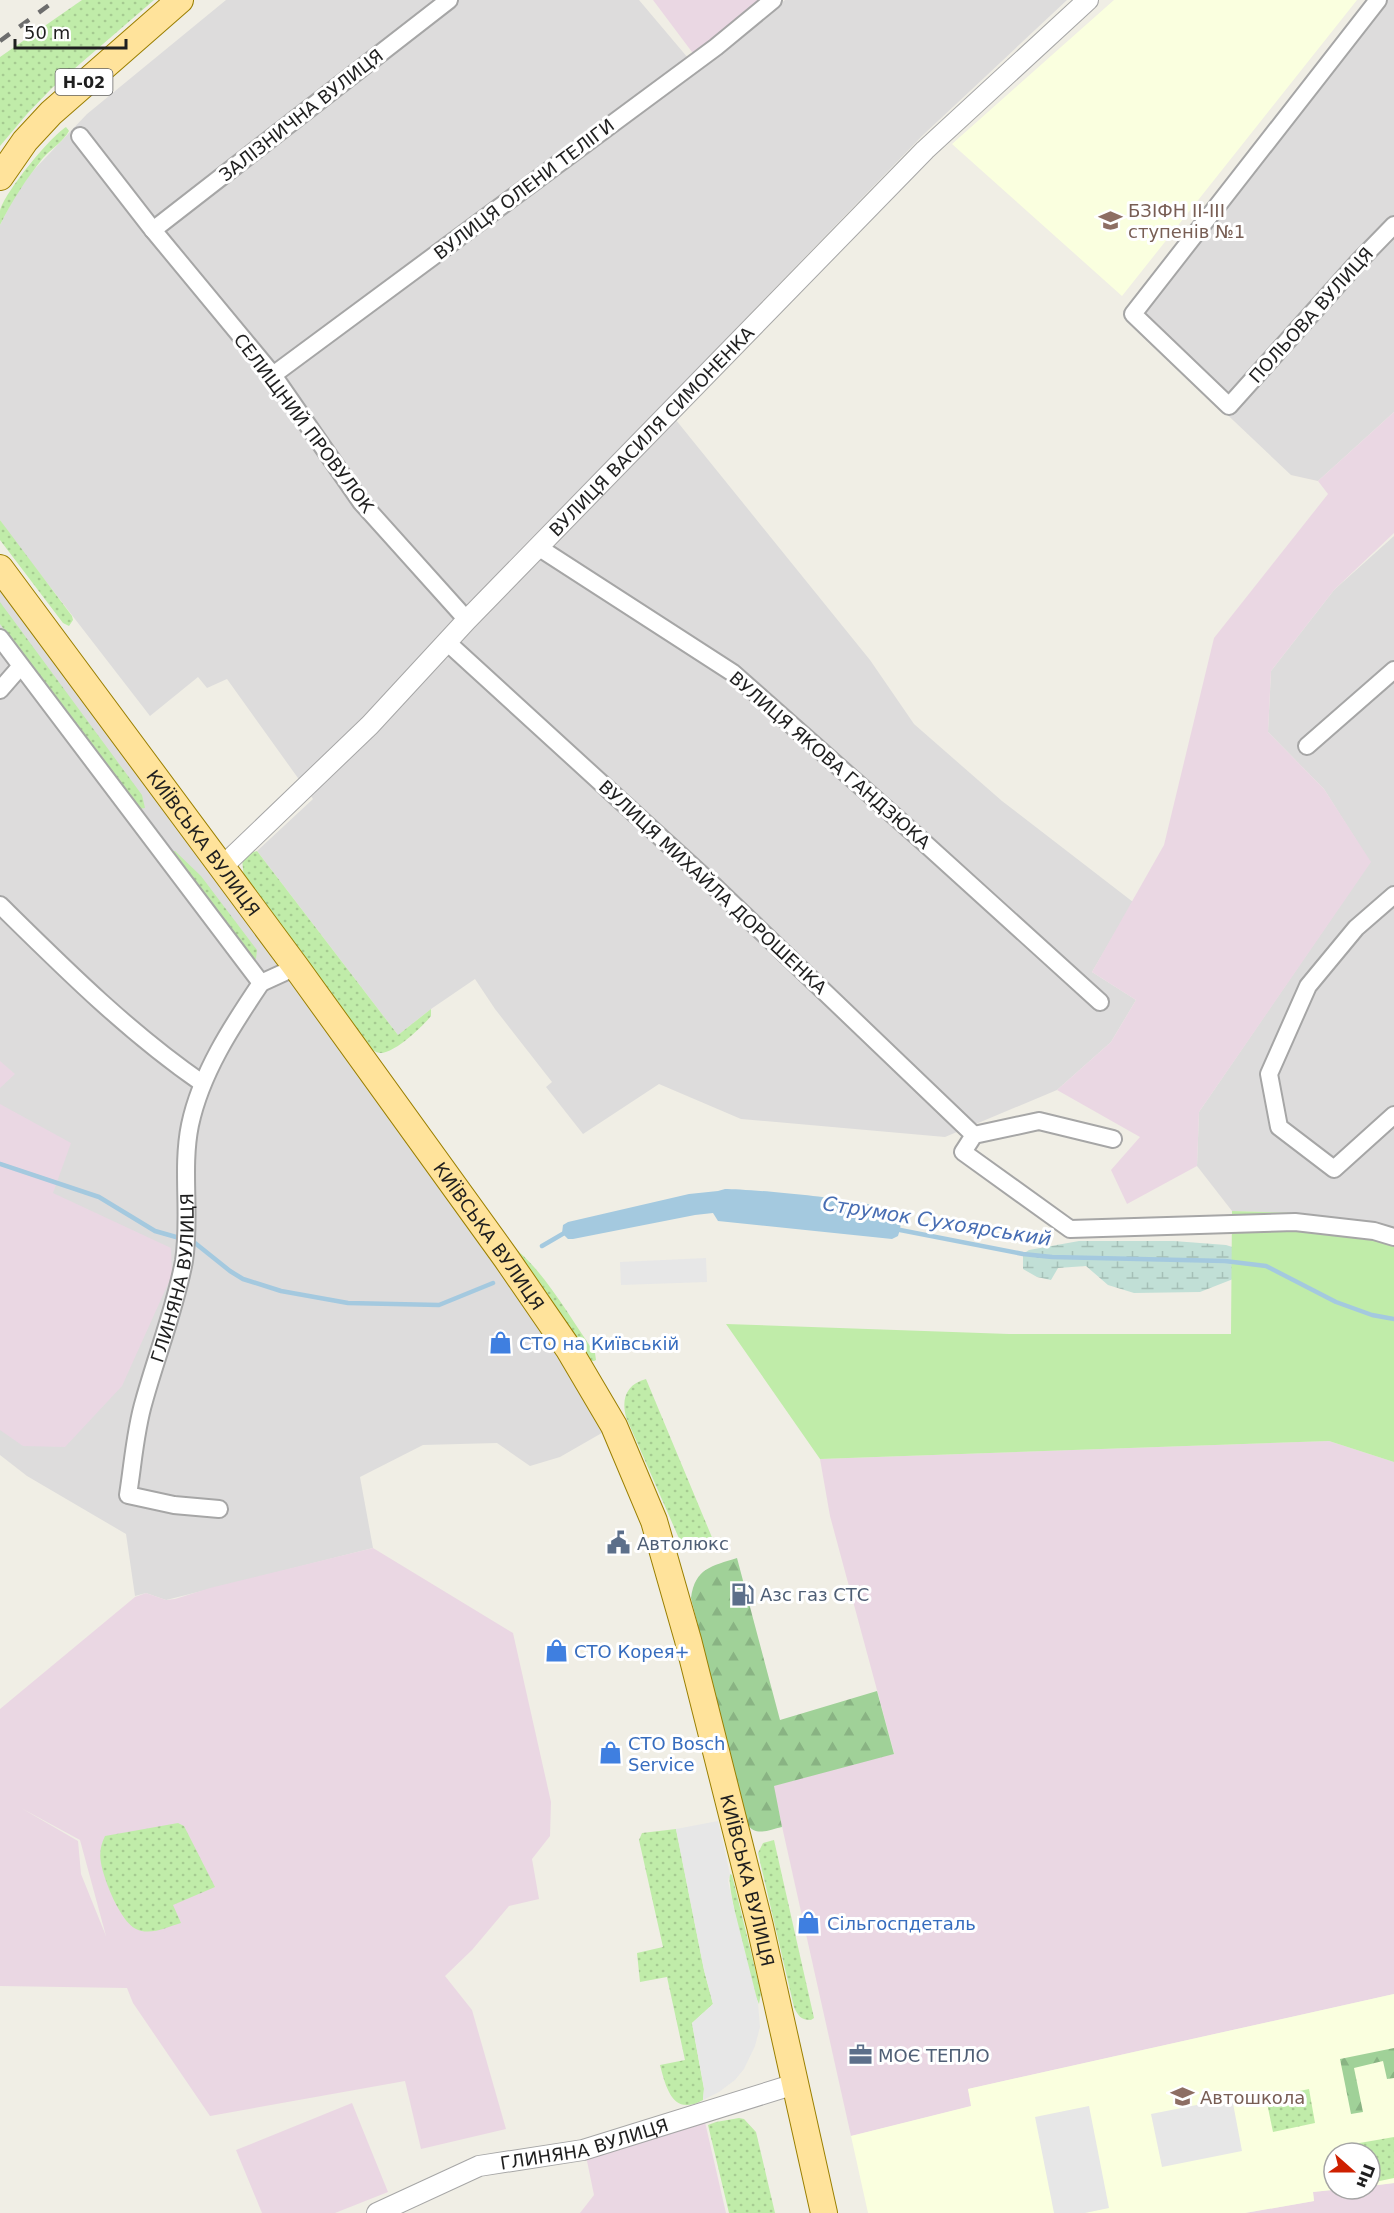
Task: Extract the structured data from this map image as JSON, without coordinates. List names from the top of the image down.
{
  "streets": {
    "main road": ["Н-02", "КИЇВСЬКА ВУЛИЦЯ"],
    "street": [
      "ЗАЛІЗНИЧНА ВУЛИЦЯ",
      "ВУЛИЦЯ ОЛЕНИ ТЕЛІГИ",
      "ПОЛЬОВА ВУЛИЦЯ",
      "СЕЛИЩНИЙ ПРОВУЛОК",
      "ВУЛИЦЯ ВАСИЛЯ СИМОНЕНКА",
      "ВУЛИЦЯ ЯКОВА ГАНДЗЮКА",
      "ВУЛИЦЯ МИХАЙЛА ДОРОШЕНКА",
      "ГЛИНЯНА ВУЛИЦЯ"
    ]
  },
  "crossings": [
    ["ЗАЛІЗНИЧНА ВУЛИЦЯ", "СЕЛИЩНИЙ ПРОВУЛОК"],
    ["ВУЛИЦЯ ОЛЕНИ ТЕЛІГИ", "СЕЛИЩНИЙ ПРОВУЛОК"],
    ["СЕЛИЩНИЙ ПРОВУЛОК", "ВУЛИЦЯ ВАСИЛЯ СИМОНЕНКА"],
    ["ВУЛИЦЯ ВАСИЛЯ СИМОНЕНКА", "ВУЛИЦЯ ЯКОВА ГАНДЗЮКА"],
    ["ВУЛИЦЯ ВАСИЛЯ СИМОНЕНКА", "КИЇВСЬКА ВУЛИЦЯ"],
    ["ВУЛИЦЯ ВАСИЛЯ СИМОНЕНКА", "ВУЛИЦЯ МИХАЙЛА ДОРОШЕНКА"],
    ["КИЇВСЬКА ВУЛИЦЯ", "ГЛИНЯНА ВУЛИЦЯ"]
  ],
  "water": ["Струмок Сухоярський"],
  "places": {
    "school or university": ["БЗІФН ІІ-ІІІ ступенів №1", "Автошкола"],
    "shop": [
      "СТО на Київській",
      "СТО Корея+",
      "СТО Bosch Service",
      "Сільгоспдеталь"
    ],
    "public building": ["Автолюкс"],
    "fuel station": ["Азс газ СТС"],
    "office": ["МОЄ ТЕПЛО"]
  },
  "scale_bar": "50 m",
  "north": "right"
}
